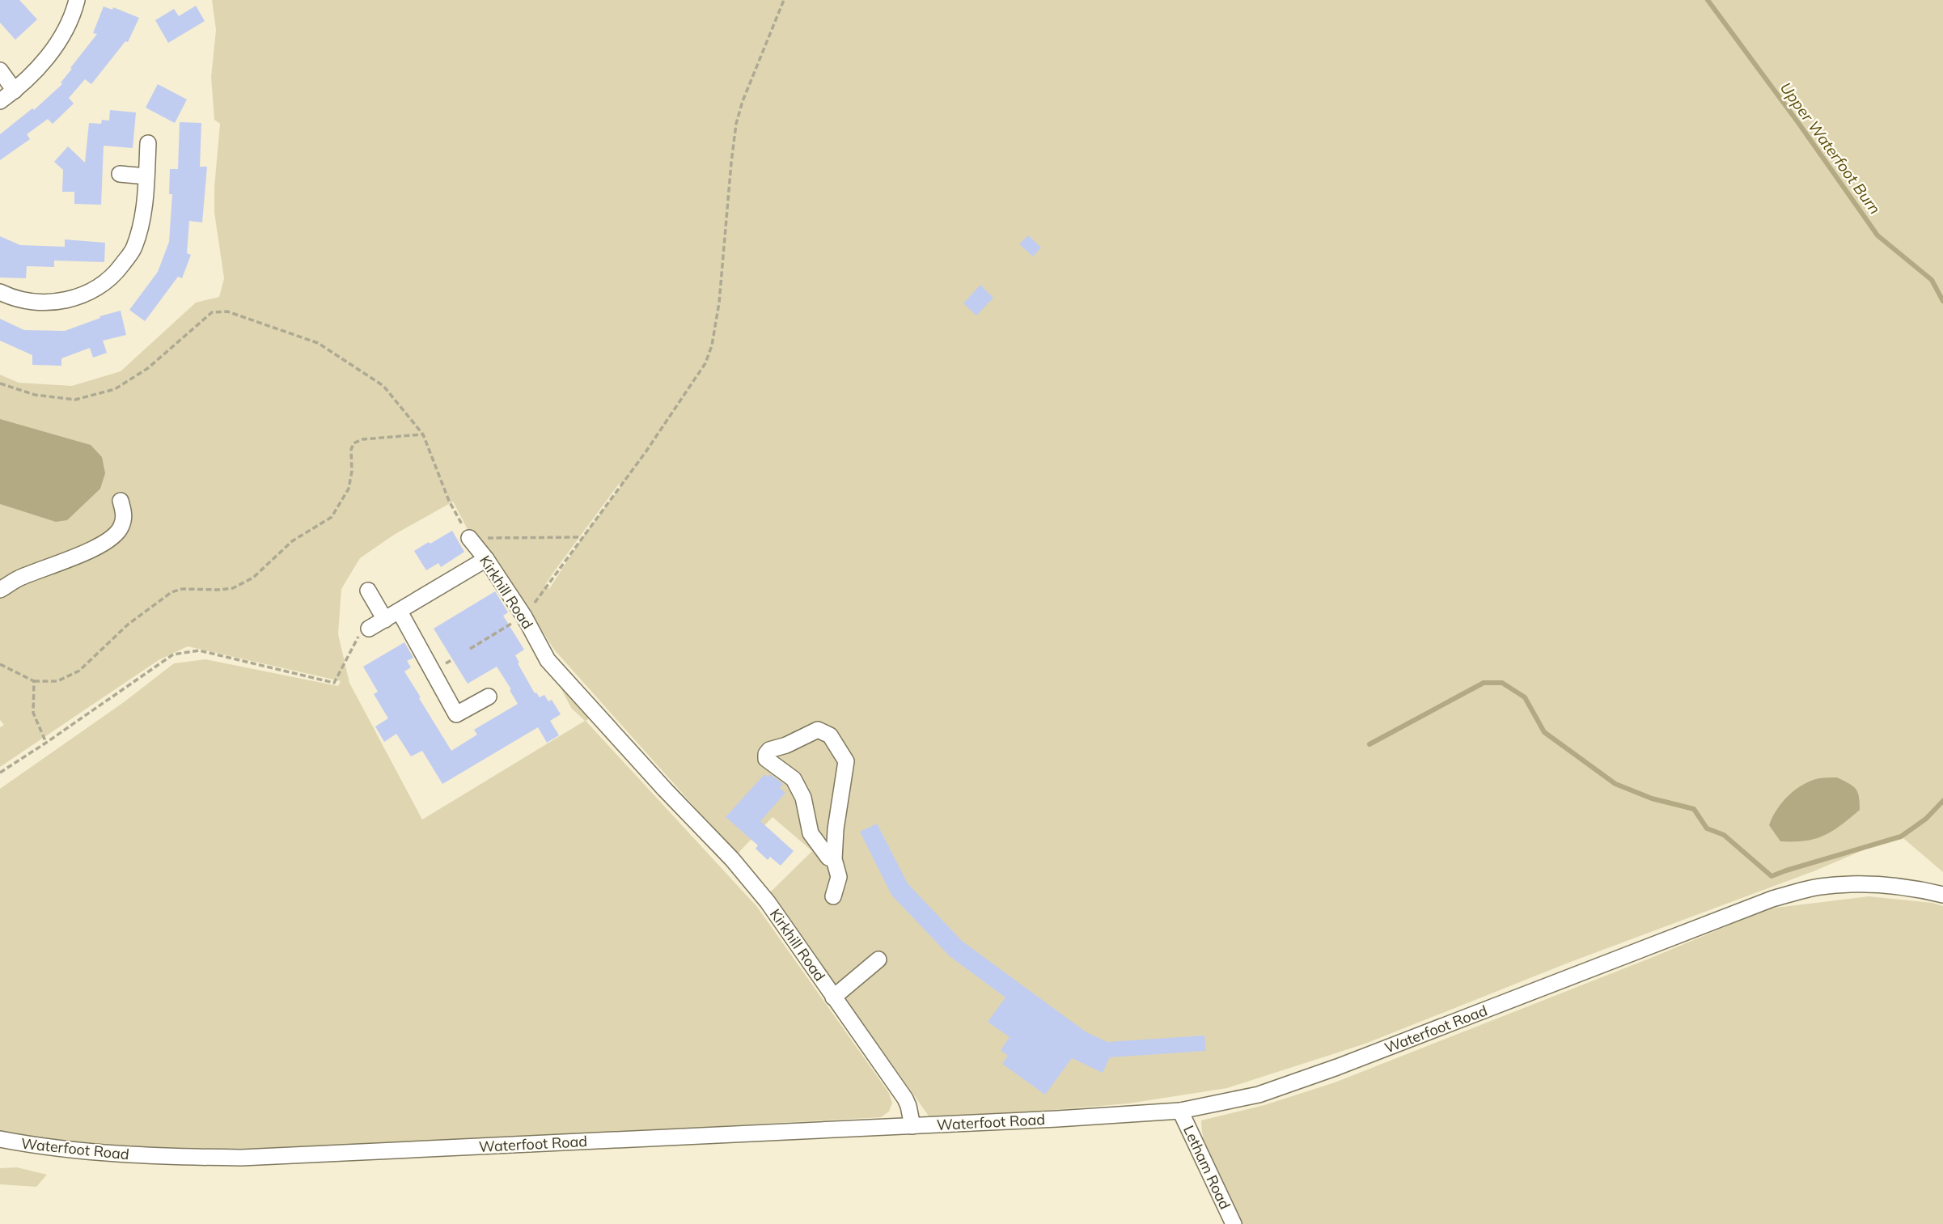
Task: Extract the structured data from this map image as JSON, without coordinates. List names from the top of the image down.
{
  "streets": {
    "street": ["Kirkhill Road", "Waterfoot Road", "Letham Road"]
  },
  "crossings": [
    ["Kirkhill Road", "Waterfoot Road"],
    ["Waterfoot Road", "Letham Road"]
  ],
  "water": ["Upper Waterfoot Burn"]
}
